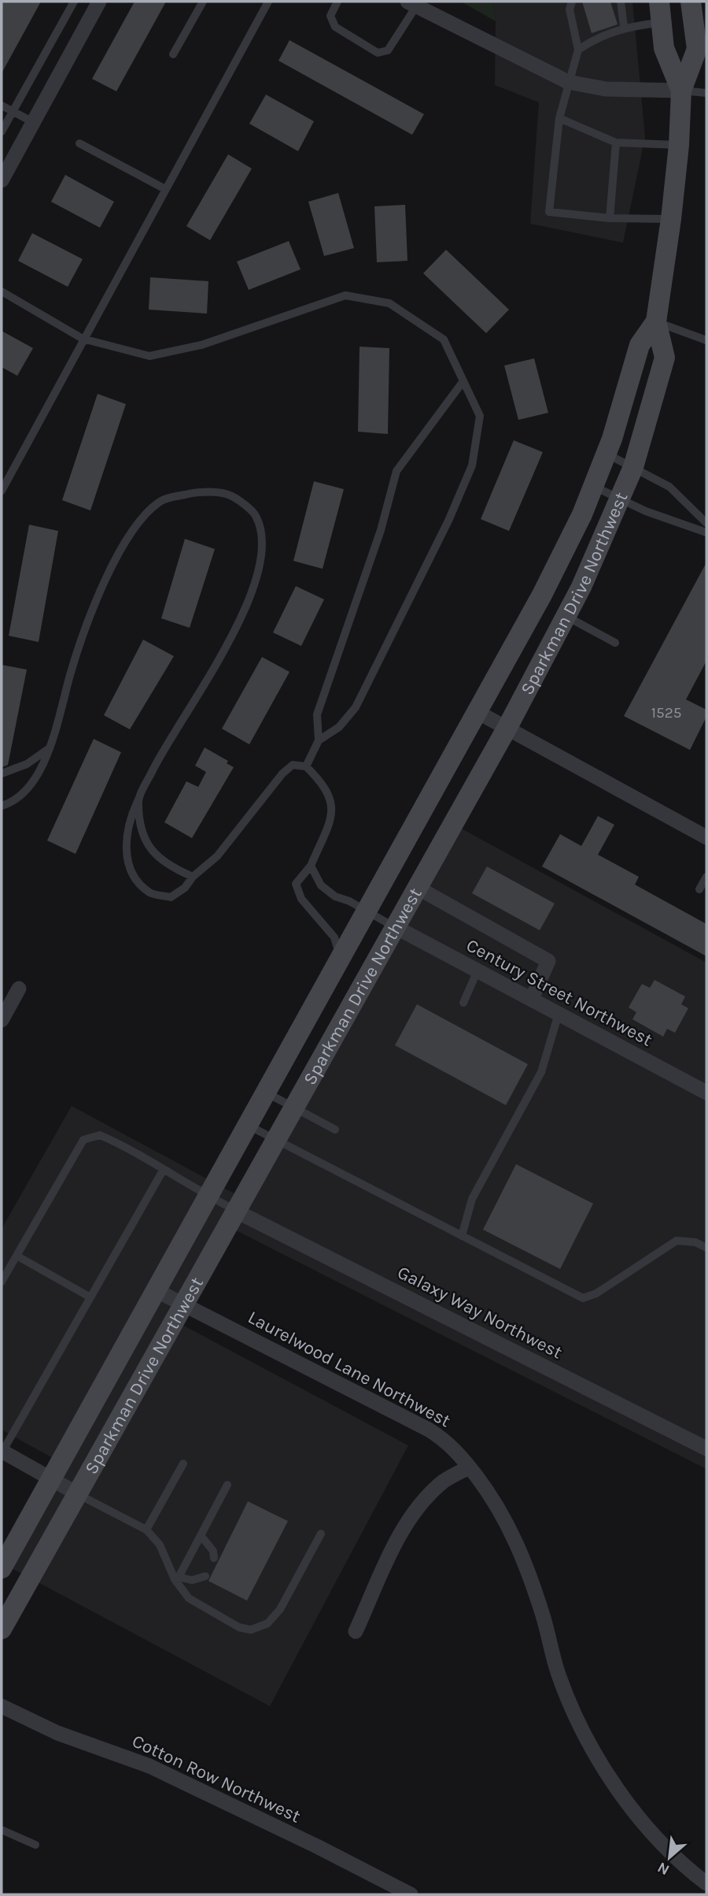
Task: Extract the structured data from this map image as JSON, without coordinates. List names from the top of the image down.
{
  "streets": {
    "main road": ["Sparkman Drive Northwest"],
    "street": [
      "Century Street Northwest",
      "Galaxy Way Northwest",
      "Laurelwood Lane Northwest",
      "Cotton Row Northwest"
    ]
  },
  "crossings": [
    ["Sparkman Drive Northwest", "Century Street Northwest"],
    ["Sparkman Drive Northwest", "Galaxy Way Northwest"],
    ["Sparkman Drive Northwest", "Laurelwood Lane Northwest"]
  ],
  "house_numbers": ["1525"],
  "north": "bottom left"
}
